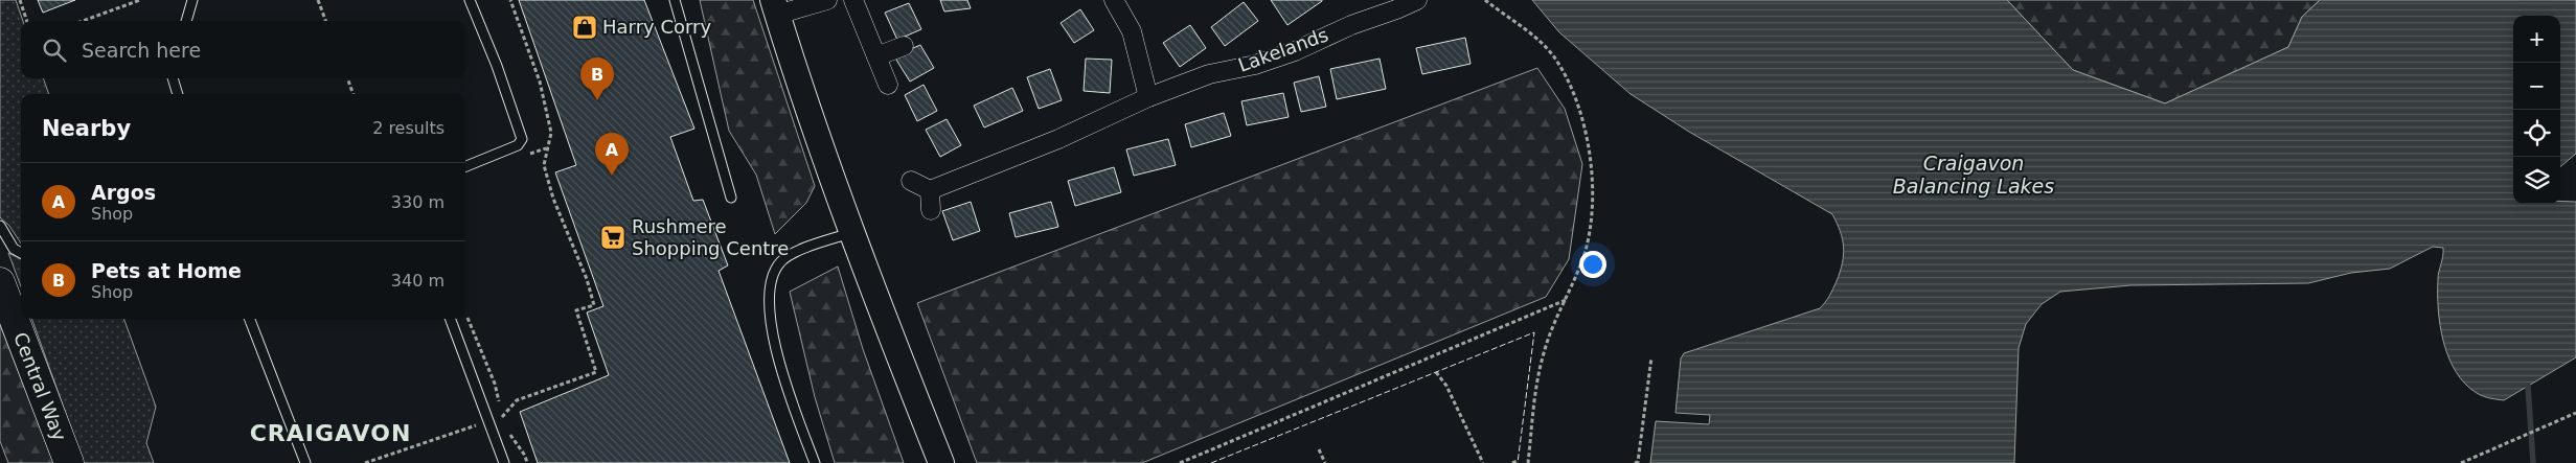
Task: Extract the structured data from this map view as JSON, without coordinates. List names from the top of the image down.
{
  "streets": {
    "highway": ["Central Way"],
    "street": ["Lakelands"]
  },
  "districts": ["CRAIGAVON"],
  "water": ["Craigavon Balancing Lakes"],
  "places": {
    "shop": ["Harry Corry"],
    "supermarket": ["Rushmere Shopping Centre"]
  },
  "page": {
    "map_buttons": ["+", "−"],
    "search": "Search here",
    "pins": ["B", "A"],
    "heading": ["Nearby", "2 results"],
    "list": [
      {
        "mark": "A",
        "name": "Argos",
        "note": "Shop",
        "value": "330 m"
      },
      {
        "mark": "B",
        "name": "Pets at Home",
        "note": "Shop",
        "value": "340 m"
      }
    ]
  }
}
